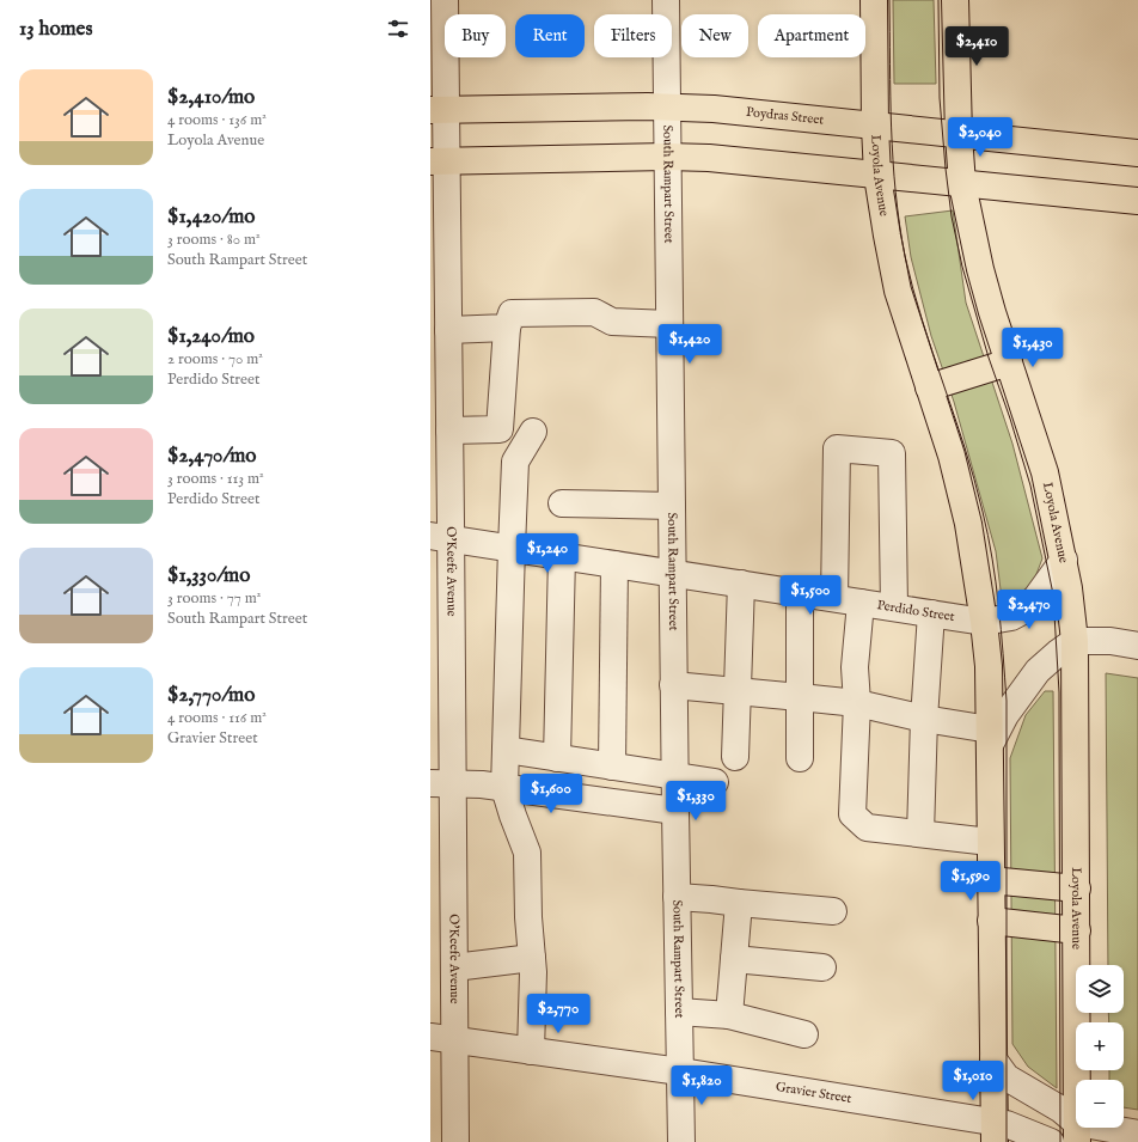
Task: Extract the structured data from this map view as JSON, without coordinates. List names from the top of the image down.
{
  "streets": {
    "main road": ["Poydras Street", "Loyola Avenue"],
    "street": [
      "South Rampart Street",
      "O'Keefe Avenue",
      "Perdido Street",
      "Gravier Street"
    ]
  },
  "crossings": [
    ["Poydras Street", "Loyola Avenue"],
    ["Poydras Street", "South Rampart Street"],
    ["Poydras Street", "O'Keefe Avenue"],
    ["Loyola Avenue", "Perdido Street"],
    ["Loyola Avenue", "Gravier Street"],
    ["South Rampart Street", "Perdido Street"],
    ["South Rampart Street", "Gravier Street"],
    ["O'Keefe Avenue", "Perdido Street"],
    ["O'Keefe Avenue", "Gravier Street"]
  ],
  "page": {
    "heading": "13 homes",
    "chip": [
      "Buy",
      "Rent",
      "Filters",
      "New",
      "Apartment"
    ],
    "price": [
      "$2,410",
      "$2,040",
      "$1,420",
      "$1,430",
      "$1,240",
      "$1,500",
      "$2,470",
      "$1,600",
      "$1,330",
      "$1,590",
      "$2,770",
      "$1,010",
      "$1,820"
    ],
    "list": [
      {
        "name": "$2,410/mo",
        "note": "4 rooms · 136 m² · Loyola Avenue"
      },
      {
        "name": "$1,420/mo",
        "note": "3 rooms · 80 m² · South Rampart Street"
      },
      {
        "name": "$1,240/mo",
        "note": "2 rooms · 70 m² · Perdido Street"
      },
      {
        "name": "$2,470/mo",
        "note": "3 rooms · 113 m² · Perdido Street"
      },
      {
        "name": "$1,330/mo",
        "note": "3 rooms · 77 m² · South Rampart Street"
      },
      {
        "name": "$2,770/mo",
        "note": "4 rooms · 116 m² · Gravier Street"
      }
    ],
    "map_buttons": ["+", "−"]
  }
}
